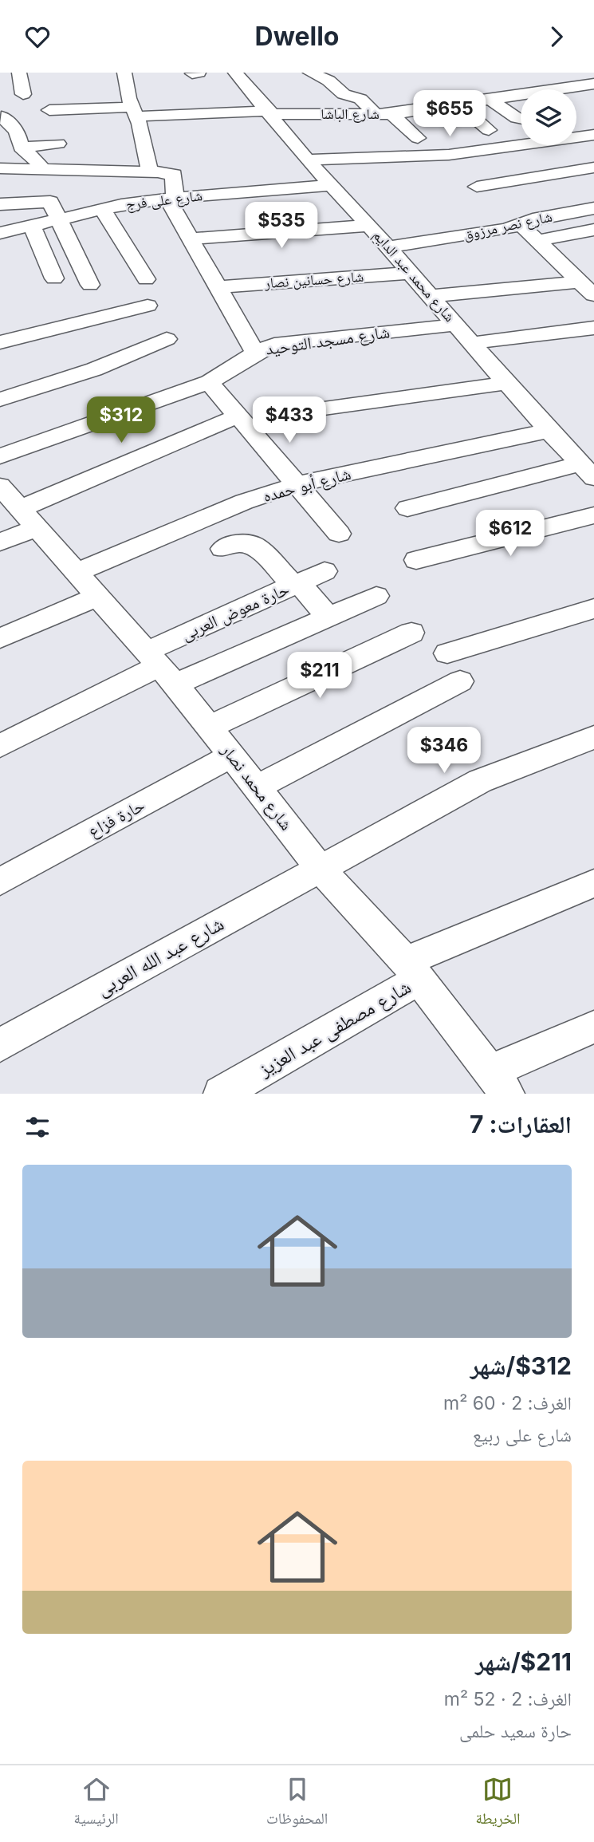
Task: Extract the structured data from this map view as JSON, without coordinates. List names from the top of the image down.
{
  "streets": {
    "street": [
      "شارع الباشا",
      "شارع على فرج",
      "شارع نصر مرزوق",
      "شارع محمد عبد الدايم",
      "شارع حسانين نصار",
      "شارع مسجد التوحيد",
      "شارع أبو حمده",
      "حارة معوض العربى",
      "شارع محمد نصار",
      "حارة فزاع",
      "شارع عبد الله العربى",
      "شارع مصطفى عبد العزيز"
    ]
  },
  "crossings": [
    ["شارع الباشا", "شارع محمد عبد الدايم"],
    ["شارع على فرج", "شارع محمد عبد الدايم"],
    ["شارع نصر مرزوق", "شارع محمد عبد الدايم"],
    ["شارع محمد عبد الدايم", "شارع حسانين نصار"],
    ["شارع محمد عبد الدايم", "شارع مسجد التوحيد"],
    ["شارع محمد عبد الدايم", "شارع أبو حمده"],
    ["شارع أبو حمده", "شارع محمد نصار"],
    ["حارة معوض العربى", "شارع محمد نصار"],
    ["شارع محمد نصار", "حارة فزاع"],
    ["شارع محمد نصار", "شارع عبد الله العربى"],
    ["شارع محمد نصار", "شارع مصطفى عبد العزيز"]
  ],
  "page": {
    "header": "Dwello",
    "price": [
      "$655",
      "$535",
      "$312",
      "$433",
      "$612",
      "$211",
      "$346"
    ],
    "heading": "العقارات: 7",
    "list": [
      {
        "name": "$312/شهر",
        "note": "الغرف: 2 · 60 m² · شارع على ربيع"
      },
      {
        "name": "$211/شهر",
        "note": "الغرف: 2 · 52 m² · حارة سعيد حلمى"
      }
    ],
    "tabs": ["الخريطة", "المحفوظات", "الرئيسية"]
  }
}
